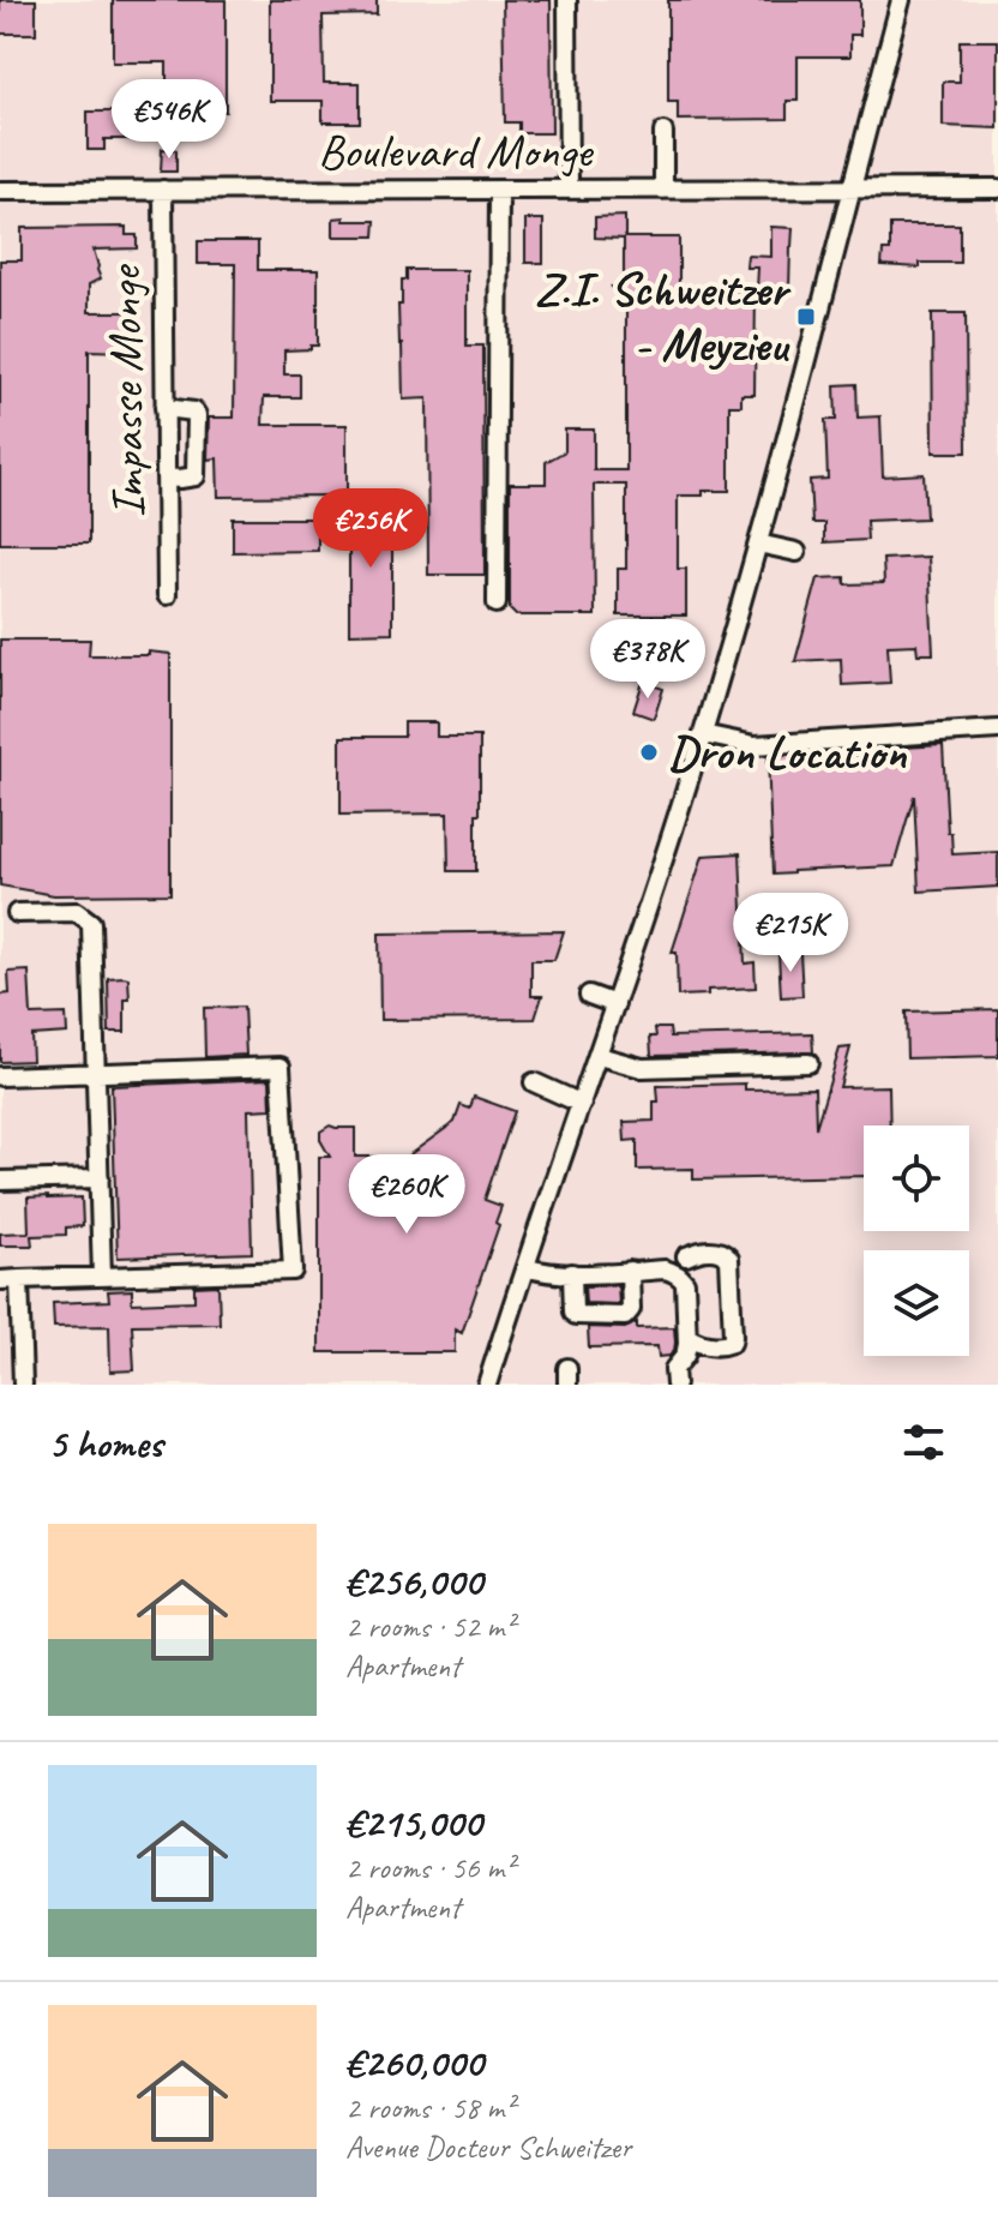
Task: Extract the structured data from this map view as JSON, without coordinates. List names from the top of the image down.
{
  "streets": {
    "street": ["Boulevard Monge", "Impasse Monge"]
  },
  "crossings": [
    ["Boulevard Monge", "Impasse Monge"]
  ],
  "places": {
    "transit": ["Z.I. Schweitzer - Meyzieu"],
    "other": ["Dron Location"]
  },
  "page": {
    "price": [
      "€546K",
      "€256K",
      "€378K",
      "€215K",
      "€260K"
    ],
    "heading": "5 homes",
    "list": [
      {
        "name": "€256,000",
        "note": "2 rooms · 52 m² · Apartment"
      },
      {
        "name": "€215,000",
        "note": "2 rooms · 56 m² · Apartment"
      },
      {
        "name": "€260,000",
        "note": "2 rooms · 58 m² · Avenue Docteur Schweitzer"
      }
    ]
  }
}
